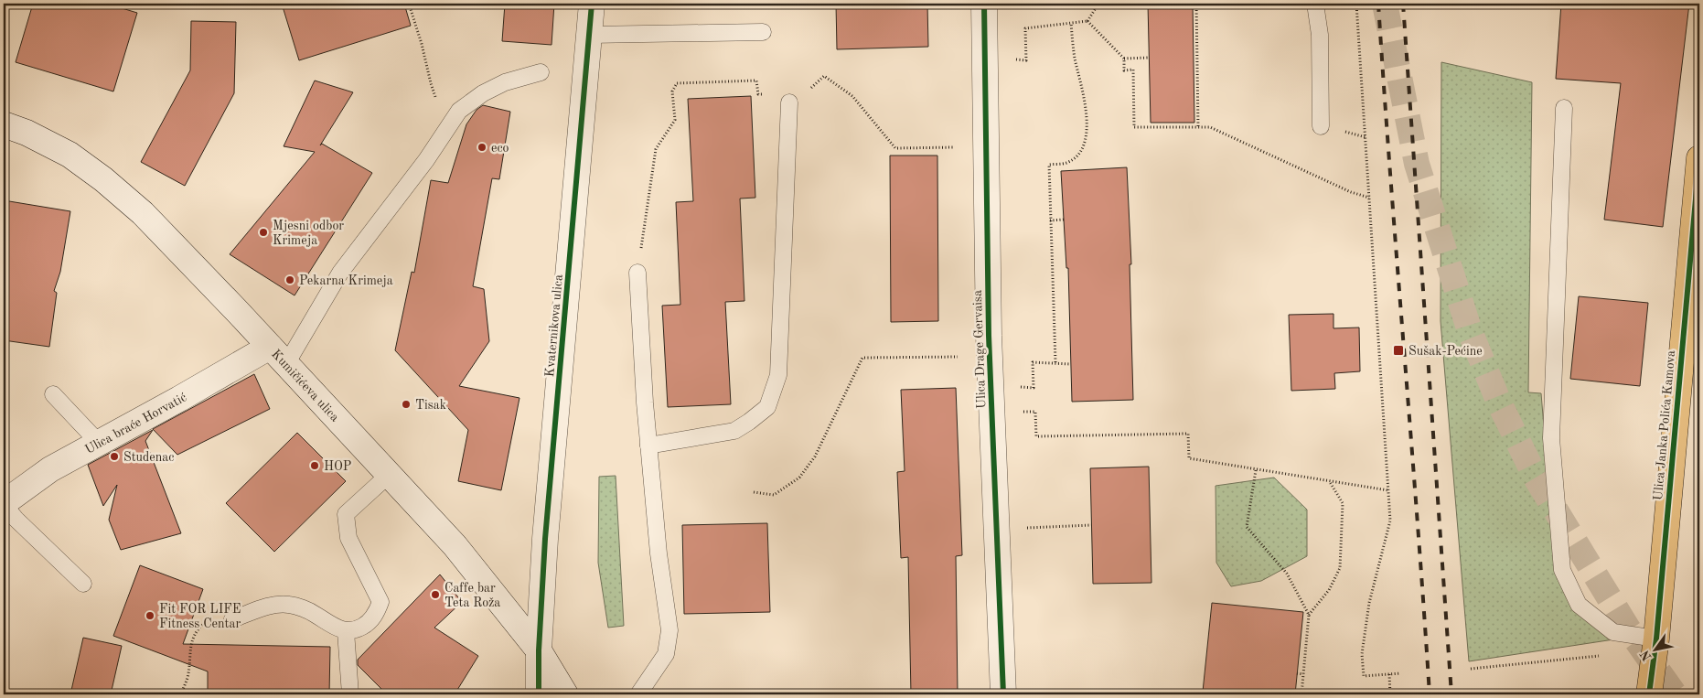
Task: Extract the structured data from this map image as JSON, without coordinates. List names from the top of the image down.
{
  "streets": {
    "main road": ["Ulica Janka Polića Kamova"],
    "street": [
      "Kvaternikova ulica",
      "Ulica Drage Gervaisa",
      "Kumičićeva ulica",
      "Ulica braće Horvatić"
    ]
  },
  "crossings": [
    ["Kvaternikova ulica", "Kumičićeva ulica"],
    ["Kumičićeva ulica", "Ulica braće Horvatić"]
  ],
  "places": {
    "other": [
      "eco",
      "Mjesni odbor Krimeja",
      "Pekarna Krimeja",
      "Tisak",
      "Studenac",
      "HOP",
      "Caffe bar Teta Roža",
      "Fit FOR LIFE Fitness Centar"
    ],
    "transit": ["Sušak-Pećine"]
  },
  "north": "bottom left"
}
